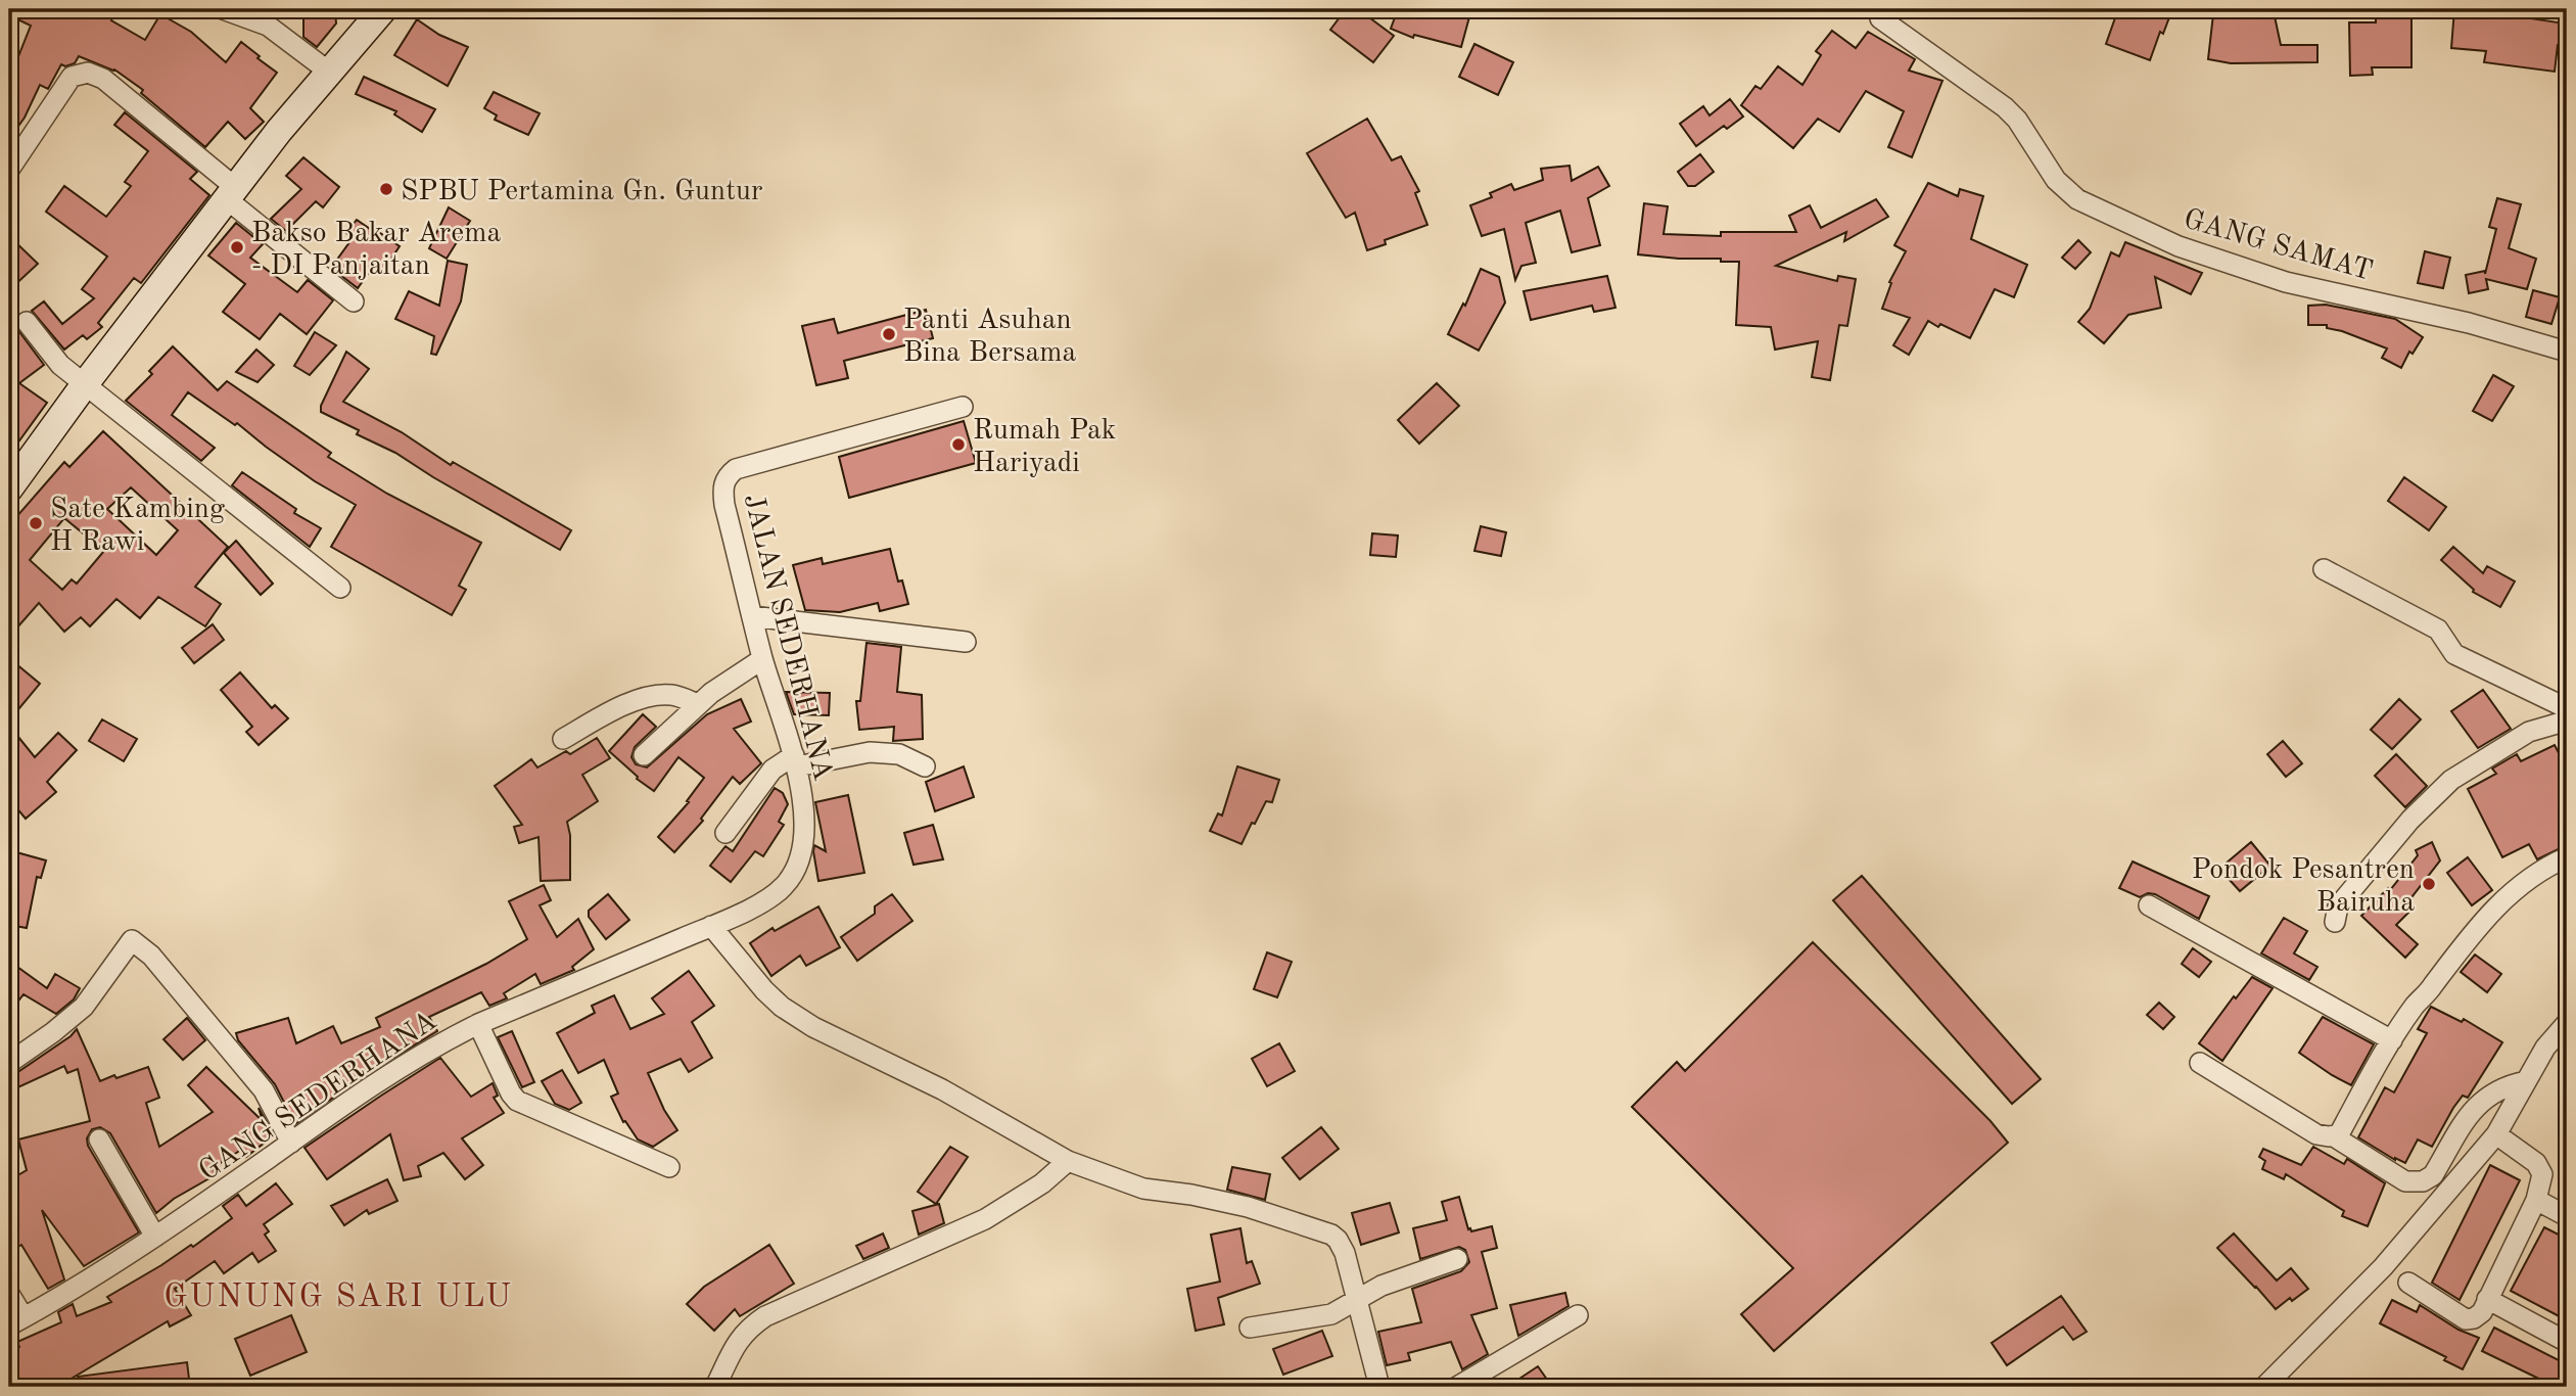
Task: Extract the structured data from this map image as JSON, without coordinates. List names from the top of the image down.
{
  "streets": {
    "street": ["GANG SAMAT", "JALAN SEDERHANA", "GANG SEDERHANA"]
  },
  "crossings": [
    ["JALAN SEDERHANA", "GANG SEDERHANA"]
  ],
  "districts": ["GUNUNG SARI ULU"],
  "places": [
    "SPBU Pertamina Gn. Guntur",
    "Bakso Bakar Arema - DI Panjaitan",
    "Panti Asuhan Bina Bersama",
    "Rumah Pak Hariyadi",
    "Sate Kambing H Rawi",
    "Pondok Pesantren Bairuha"
  ]
}
